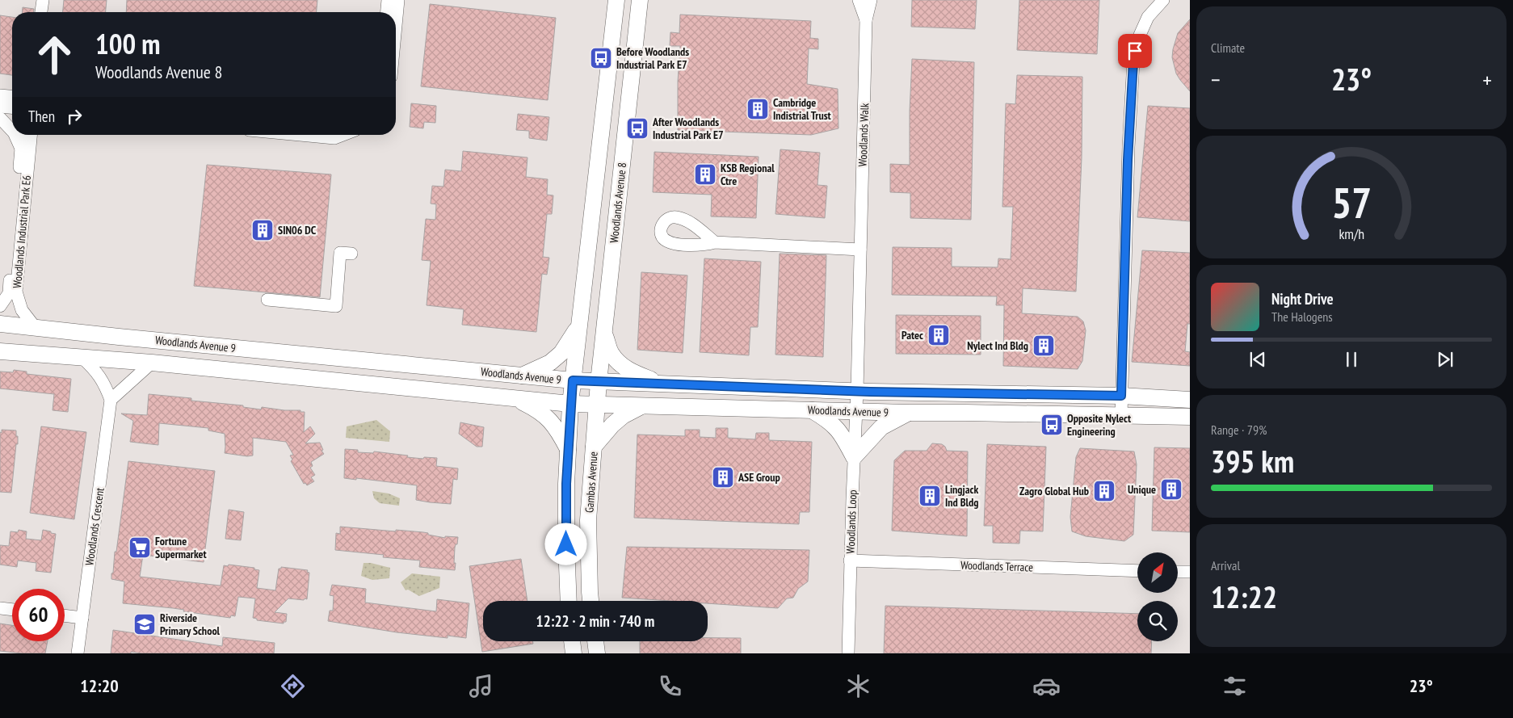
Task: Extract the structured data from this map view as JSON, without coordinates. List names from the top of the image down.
{
  "streets": {
    "main road": ["Woodlands Avenue 8", "Woodlands Avenue 9", "Gambas Avenue"],
    "street": [
      "Woodlands Walk",
      "Woodlands Industrial Park E6",
      "Woodlands Loop",
      "Woodlands Crescent",
      "Woodlands Terrace"
    ]
  },
  "crossings": [
    ["Woodlands Walk", "Woodlands Avenue 9"],
    ["Woodlands Walk", "Woodlands Loop"],
    ["Woodlands Avenue 8", "Woodlands Avenue 9"],
    ["Woodlands Avenue 8", "Gambas Avenue"],
    ["Woodlands Industrial Park E6", "Woodlands Avenue 9"],
    ["Woodlands Avenue 9", "Gambas Avenue"],
    ["Woodlands Avenue 9", "Woodlands Loop"],
    ["Woodlands Avenue 9", "Woodlands Crescent"],
    ["Woodlands Loop", "Woodlands Terrace"]
  ],
  "places": {
    "bus stop": ["Before Woodlands Industrial Park E7", "After Woodlands Industrial Park E7", "Opposite Nylect Engineering"],
    "building": [
      "Cambridge Indistrial Trust",
      "KSB Regional Ctre",
      "SIN06 DC",
      "Patec",
      "Nylect Ind Bldg",
      "ASE Group",
      "Unique",
      "Zagro Global Hub",
      "Lingjack Ind Bldg"
    ],
    "supermarket": ["Fortune Supermarket"],
    "school or university": ["Riverside Primary School"]
  },
  "north": "top right",
  "page": {
    "tile": [
      "Climate",
      ["Range · 79%", "395 km"],
      ["Arrival", "12:22"]
    ],
    "turn": ["100 m", "Woodlands Avenue 8"],
    "heat": ["−", "23°", "+"],
    "then": "Then",
    "song": ["Night Drive", "The Halogens"],
    "limit": "60",
    "trip": "12:22 · 2 min · 740 m",
    "tabs": ["12:20", "23°"],
    "gauge": ["57", "km/h"]
  }
}
